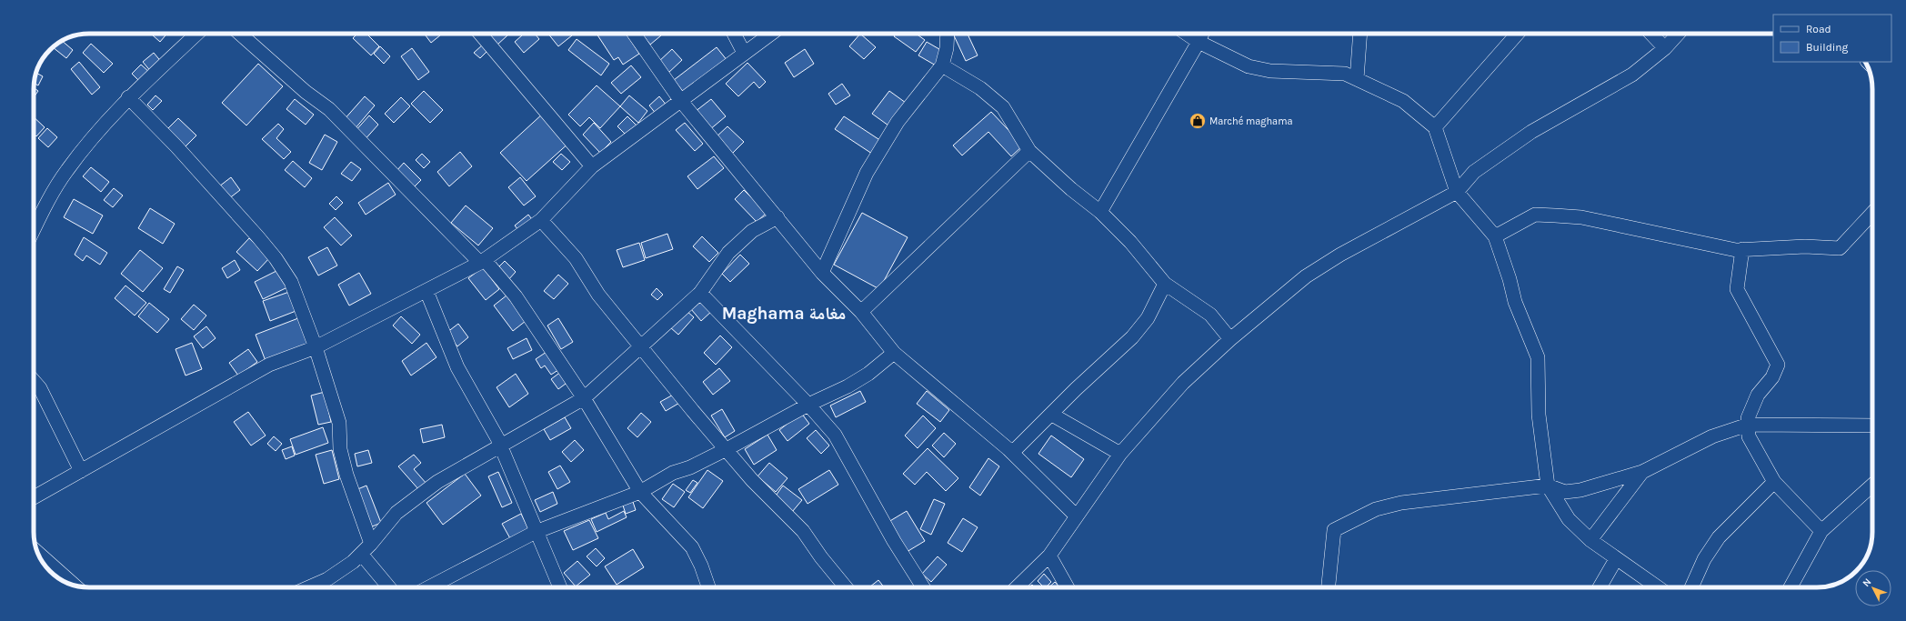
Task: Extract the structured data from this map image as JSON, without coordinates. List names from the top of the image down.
{
  "districts": ["Maghama مغامة"],
  "places": {
    "shop": ["Marché maghama"]
  },
  "legend": ["Road", "Building"],
  "north": "top left"
}
